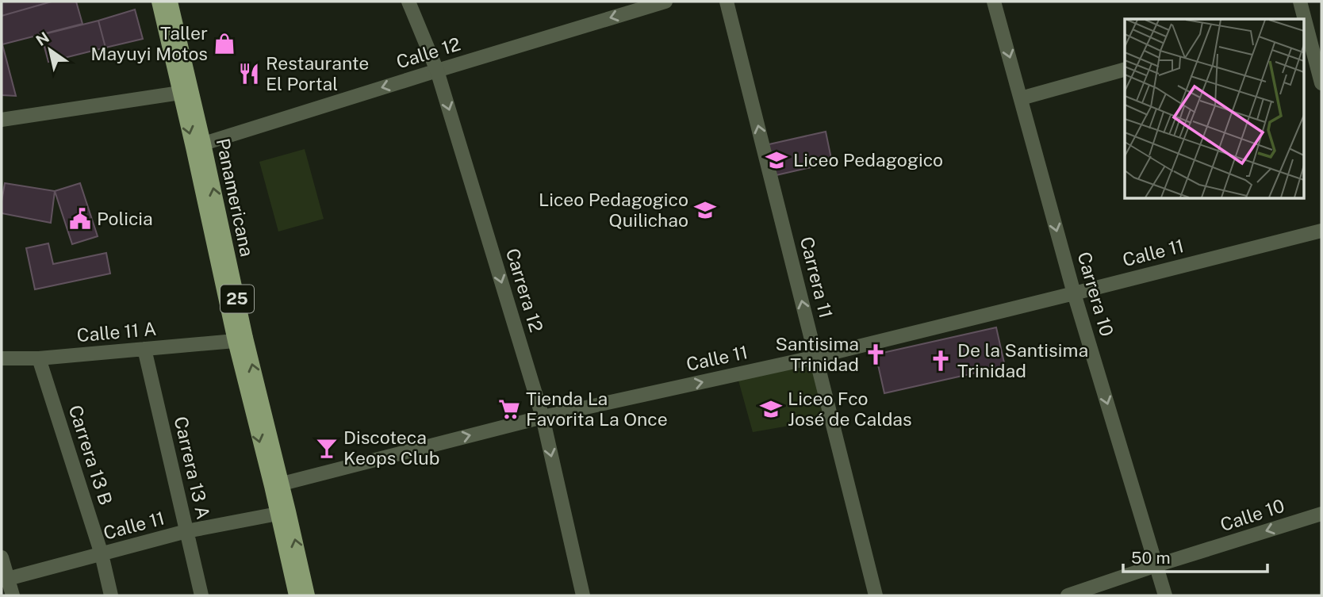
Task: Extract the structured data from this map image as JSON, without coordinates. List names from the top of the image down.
{
  "streets": {
    "main road": ["Panamericana", "25"],
    "street": [
      "Calle 12",
      "Calle 11",
      "Carrera 11",
      "Carrera 12",
      "Carrera 10",
      "Calle 11 A",
      "Carrera 13 B",
      "Carrera 13 A",
      "Calle 10"
    ]
  },
  "crossings": [
    ["Calle 12", "Panamericana"],
    ["Calle 12", "Carrera 12"],
    ["Panamericana", "Calle 11"],
    ["Panamericana", "Calle 11 A"],
    ["Calle 11", "Carrera 11"],
    ["Calle 11", "Carrera 12"],
    ["Calle 11", "Carrera 10"],
    ["Calle 11", "Carrera 13 B"],
    ["Calle 11", "Carrera 13 A"],
    ["Carrera 10", "Calle 10"],
    ["Calle 11 A", "Carrera 13 B"],
    ["Calle 11 A", "Carrera 13 A"]
  ],
  "one_way": [
    "Calle 12",
    "Calle 11",
    "Carrera 11",
    "Carrera 12",
    "Carrera 10",
    "Calle 10"
  ],
  "places": {
    "shop": ["Taller Mayuyi Motos"],
    "restaurant": ["Restaurante El Portal"],
    "school or university": ["Liceo Pedagogico", "Liceo Pedagogico Quilichao", "Liceo Fco José de Caldas"],
    "public building": ["Policia"],
    "church": ["Santisima Trinidad", "De la Santisima Trinidad"],
    "supermarket": ["Tienda La Favorita La Once"],
    "bar": ["Discoteca Keops Club"]
  },
  "scale_bar": "50 m",
  "north": "top left"
}
